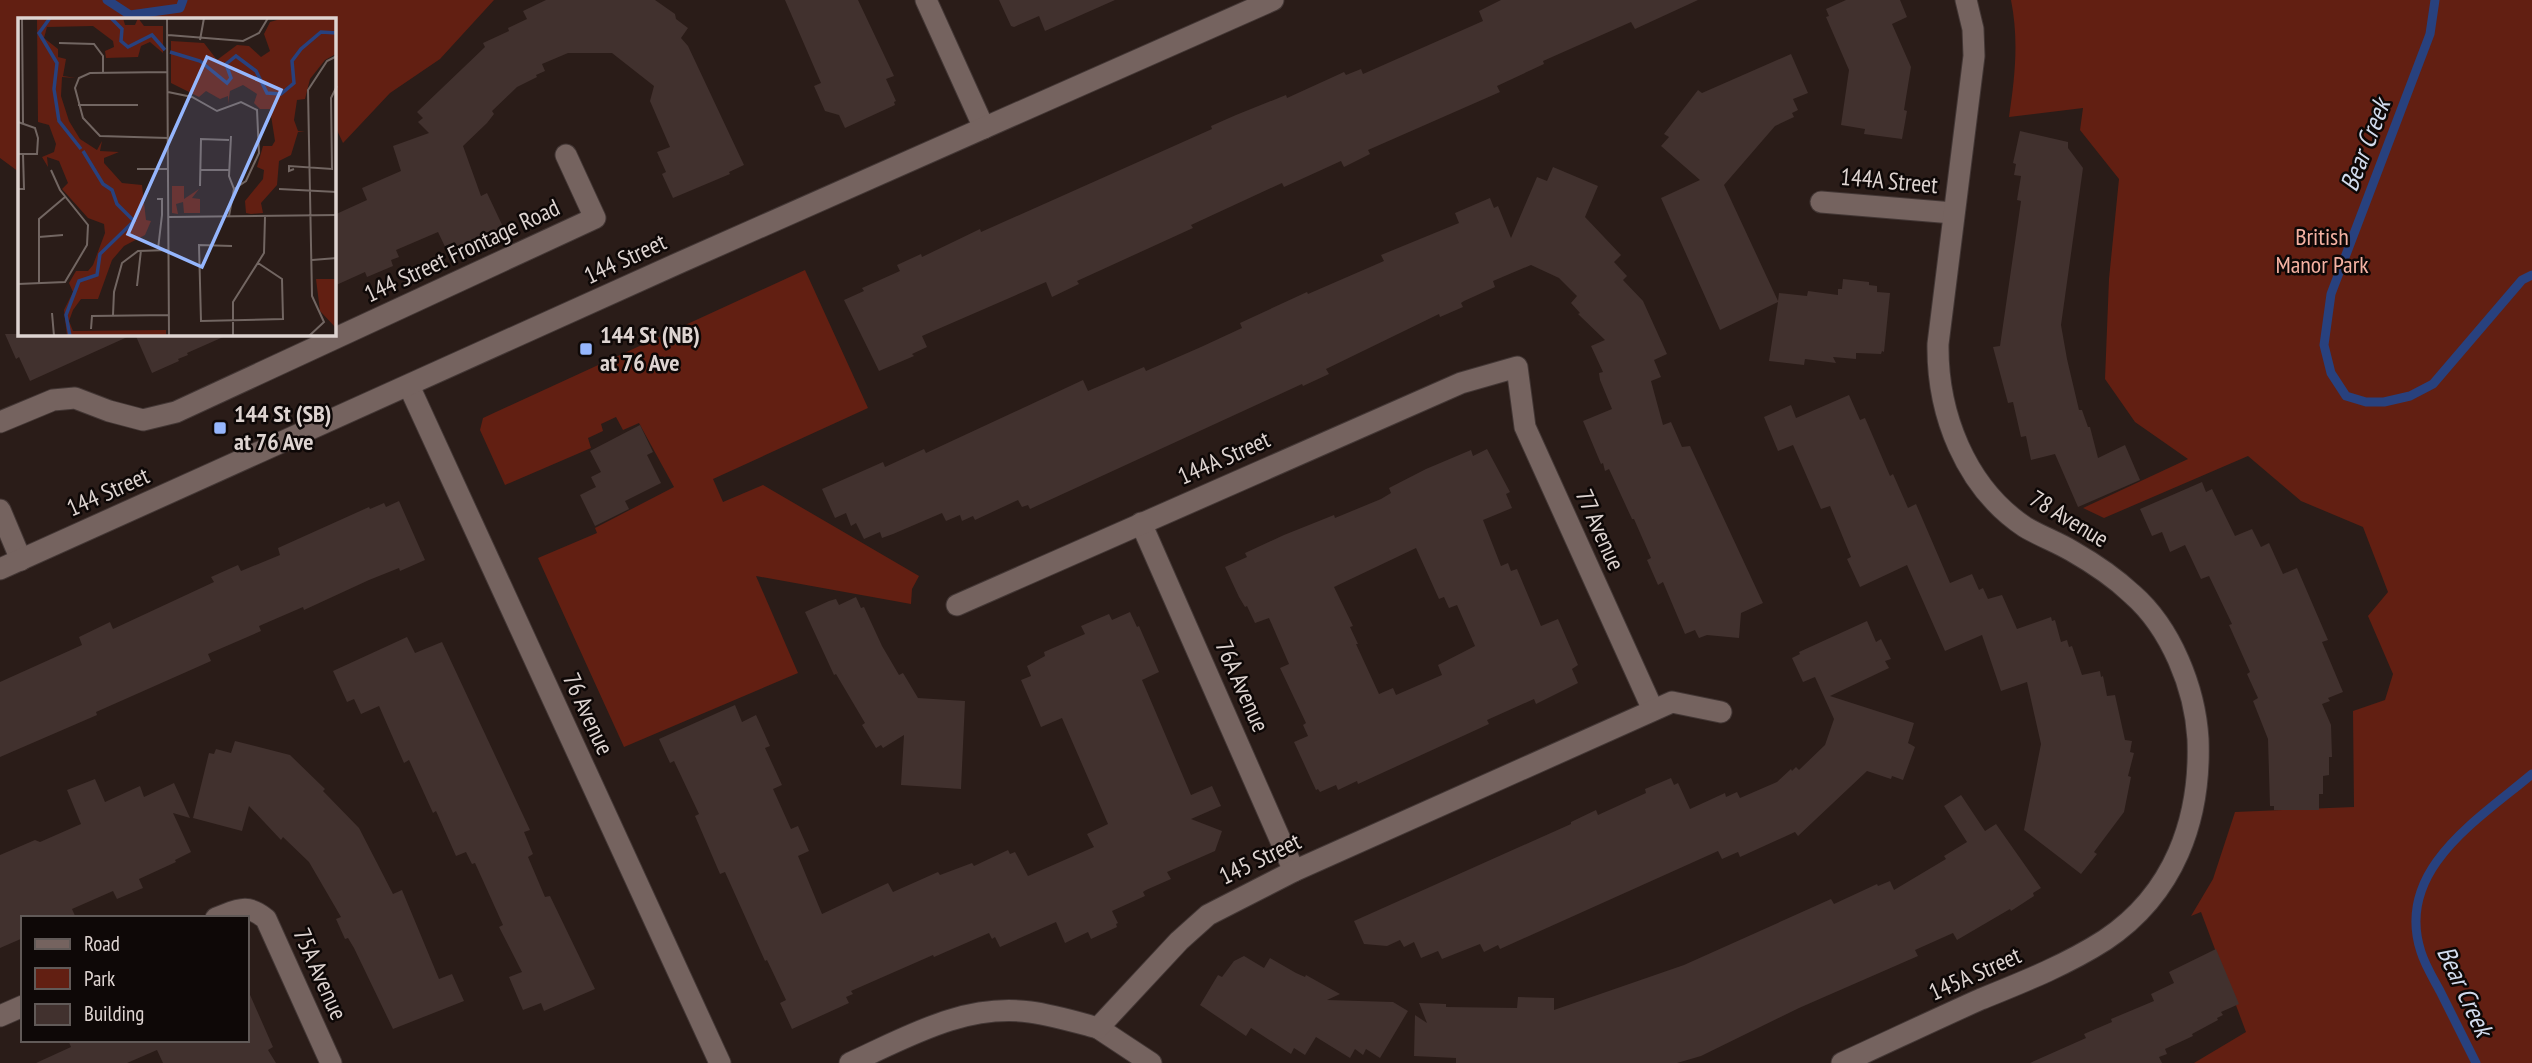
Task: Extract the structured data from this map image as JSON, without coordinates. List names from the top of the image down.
{
  "streets": {
    "street": [
      "144A Street",
      "144 Street Frontage Road",
      "144 Street",
      "78 Avenue",
      "77 Avenue",
      "76A Avenue",
      "76 Avenue",
      "145 Street",
      "75A Avenue",
      "145A Street"
    ]
  },
  "crossings": [
    ["144A Street", "78 Avenue"],
    ["144A Street", "77 Avenue"],
    ["144A Street", "76A Avenue"],
    ["144 Street", "76 Avenue"],
    ["78 Avenue", "145A Street"],
    ["77 Avenue", "145 Street"],
    ["76A Avenue", "145 Street"]
  ],
  "water": ["Bear Creek"],
  "parks": ["British Manor Park"],
  "places": {
    "transit": ["144 St (NB) at 76 Ave", "144 St (SB) at 76 Ave"]
  },
  "legend": ["Road", "Park", "Building"]
}
